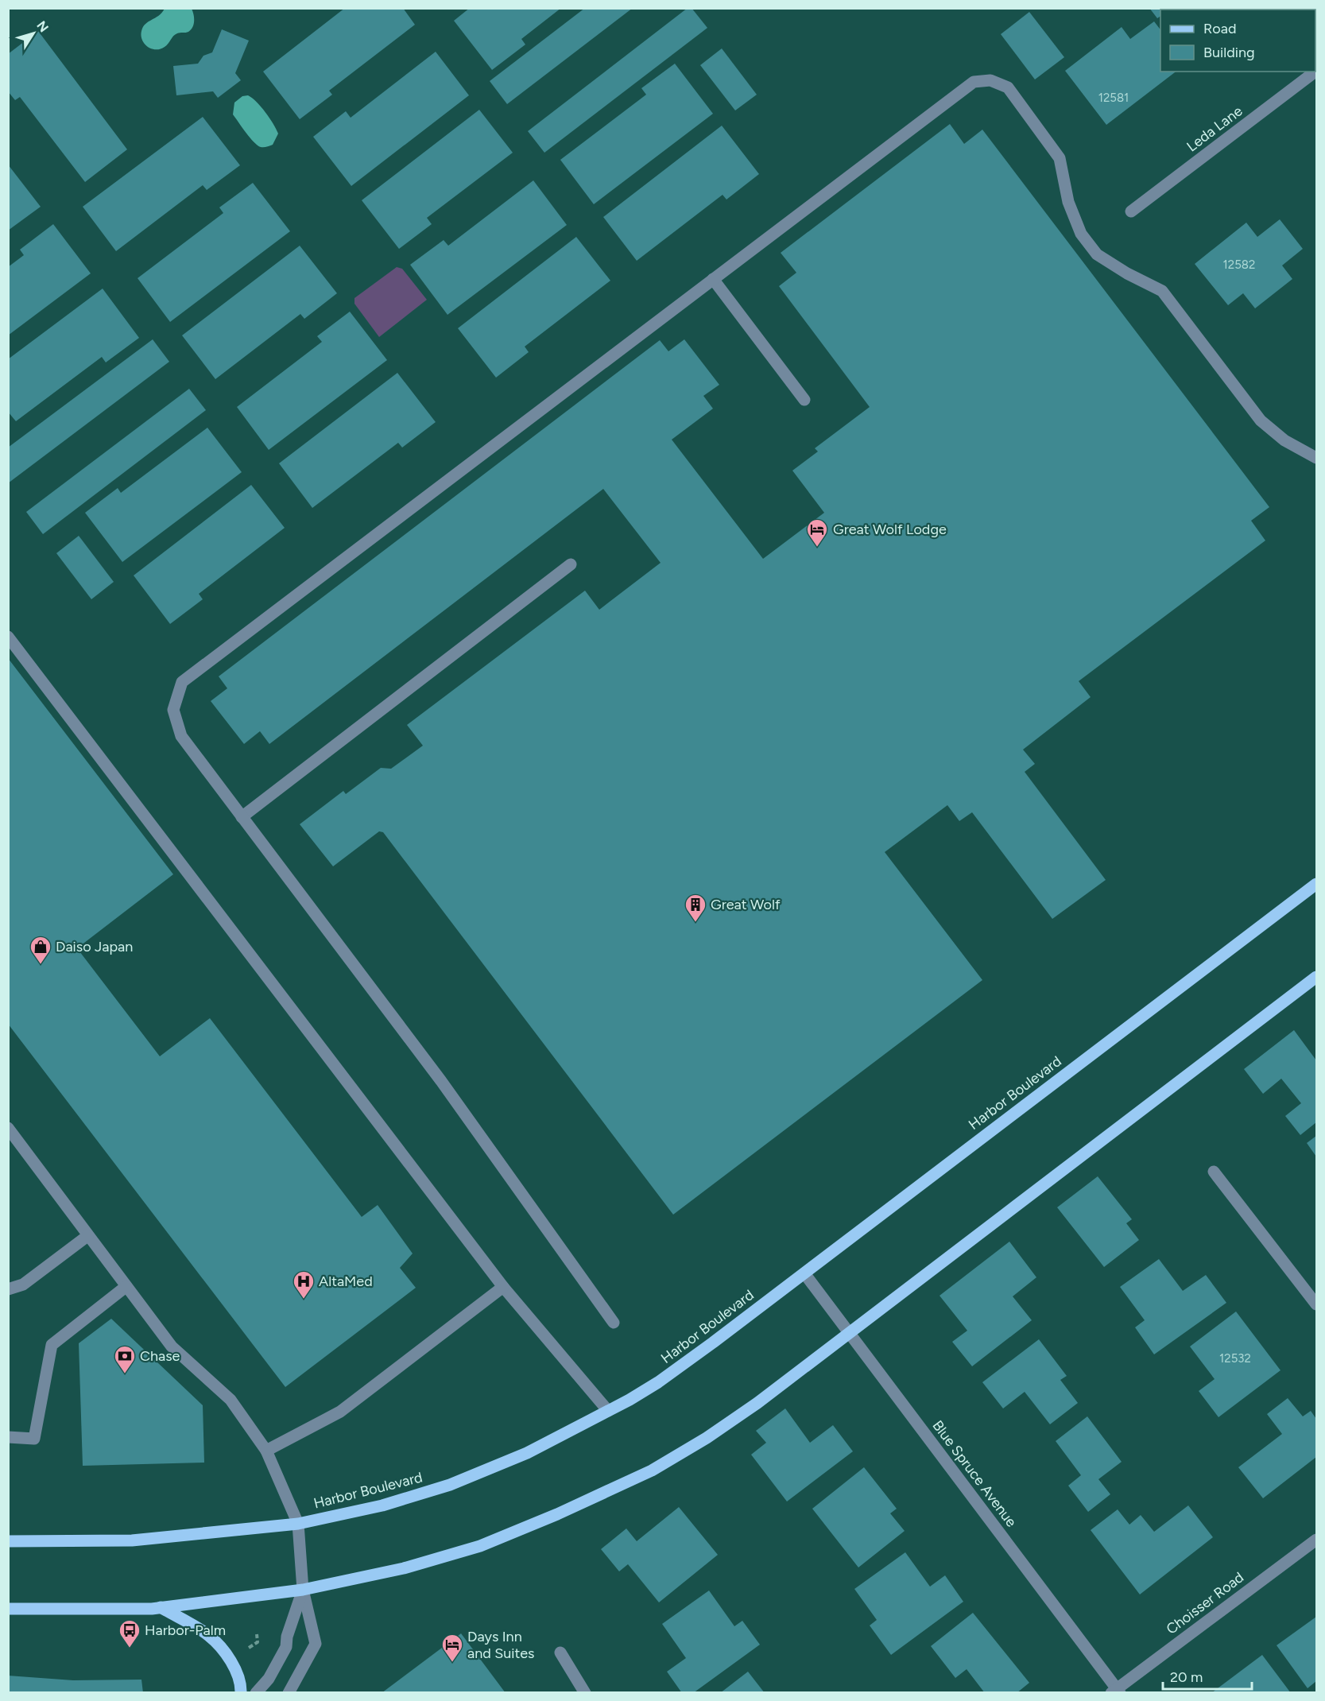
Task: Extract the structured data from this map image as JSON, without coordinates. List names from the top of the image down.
{
  "streets": {
    "main road": ["Harbor Boulevard"],
    "street": ["Leda Lane", "Blue Spruce Avenue", "Choisser Road"]
  },
  "crossings": [
    ["Harbor Boulevard", "Blue Spruce Avenue"],
    ["Blue Spruce Avenue", "Choisser Road"]
  ],
  "places": {
    "hotel": ["Great Wolf Lodge", "Days Inn and Suites"],
    "building": ["Great Wolf"],
    "shop": ["Daiso Japan"],
    "hospital": ["AltaMed"],
    "bank": ["Chase"],
    "bus stop": ["Harbor-Palm"]
  },
  "house_numbers": ["12581", "12582", "12532"],
  "legend": ["Road", "Building"],
  "scale_bar": "20 m",
  "north": "top right"
}
